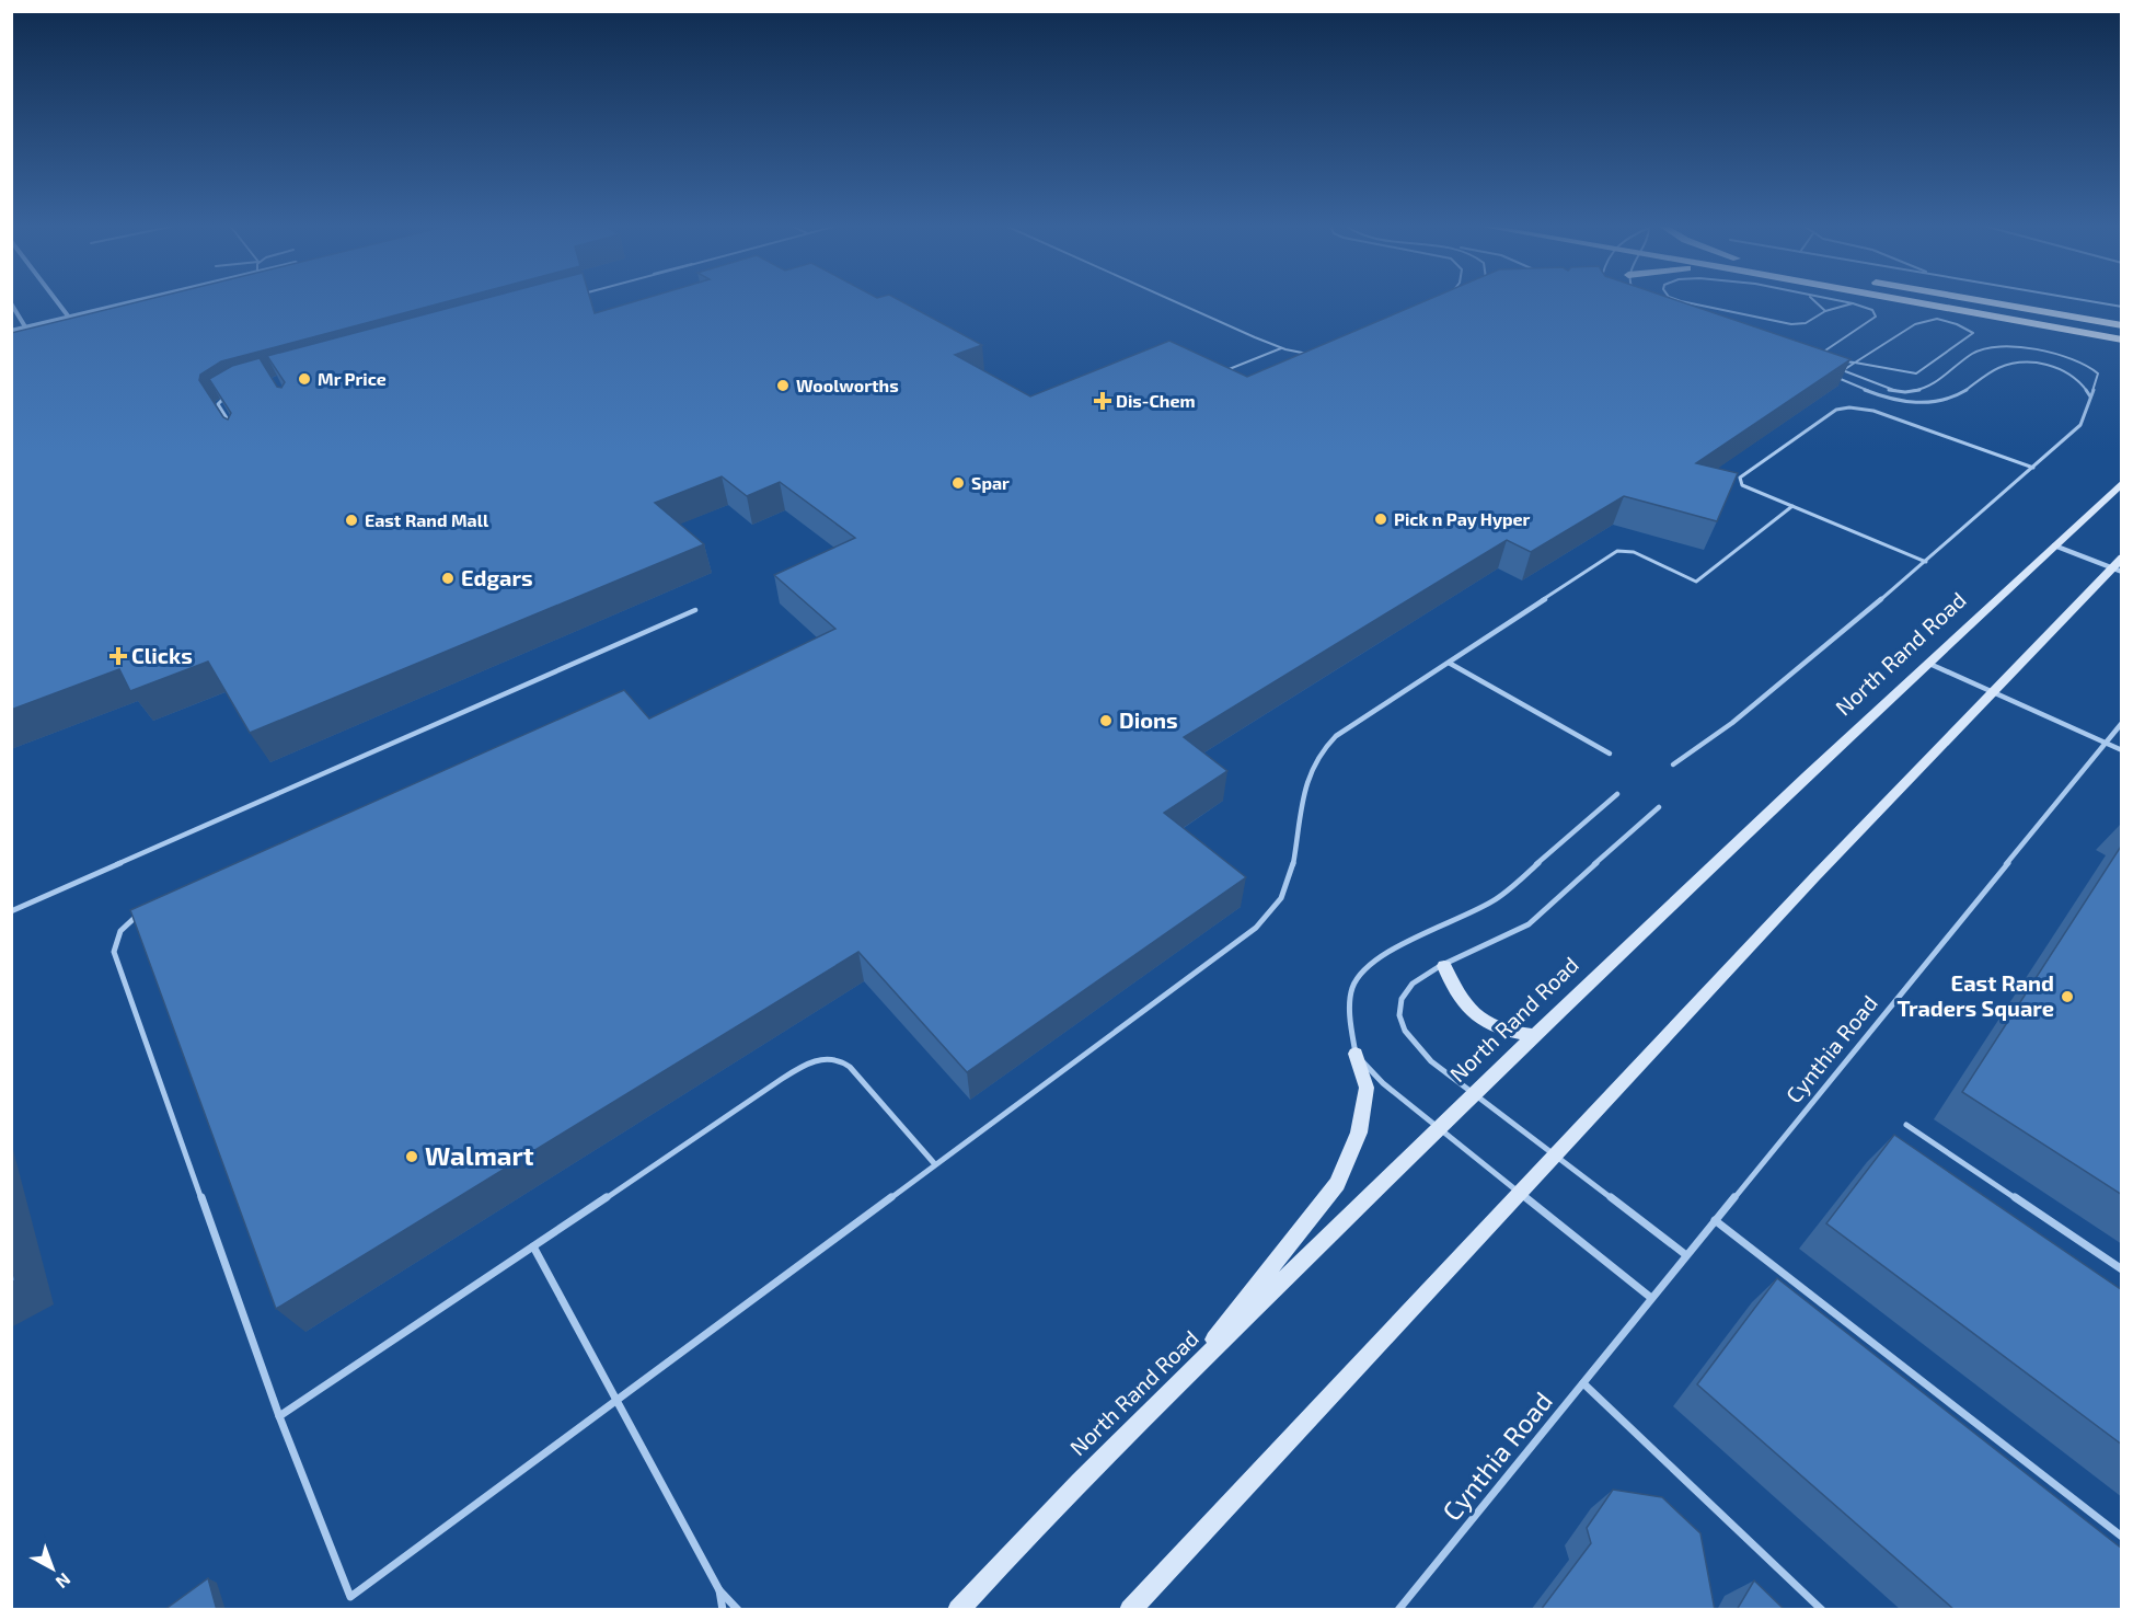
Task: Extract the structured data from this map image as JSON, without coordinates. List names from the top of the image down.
{
  "streets": {
    "main road": ["North Rand Road"],
    "lane": ["Cynthia Road"]
  },
  "places": {
    "other": [
      "Mr Price",
      "Woolworths",
      "Spar",
      "Pick n Pay Hyper",
      "East Rand Mall",
      "Edgars",
      "Dions",
      "East Rand Traders Square",
      "Walmart"
    ],
    "health": ["Dis-Chem", "Clicks"]
  },
  "north": "bottom right"
}
